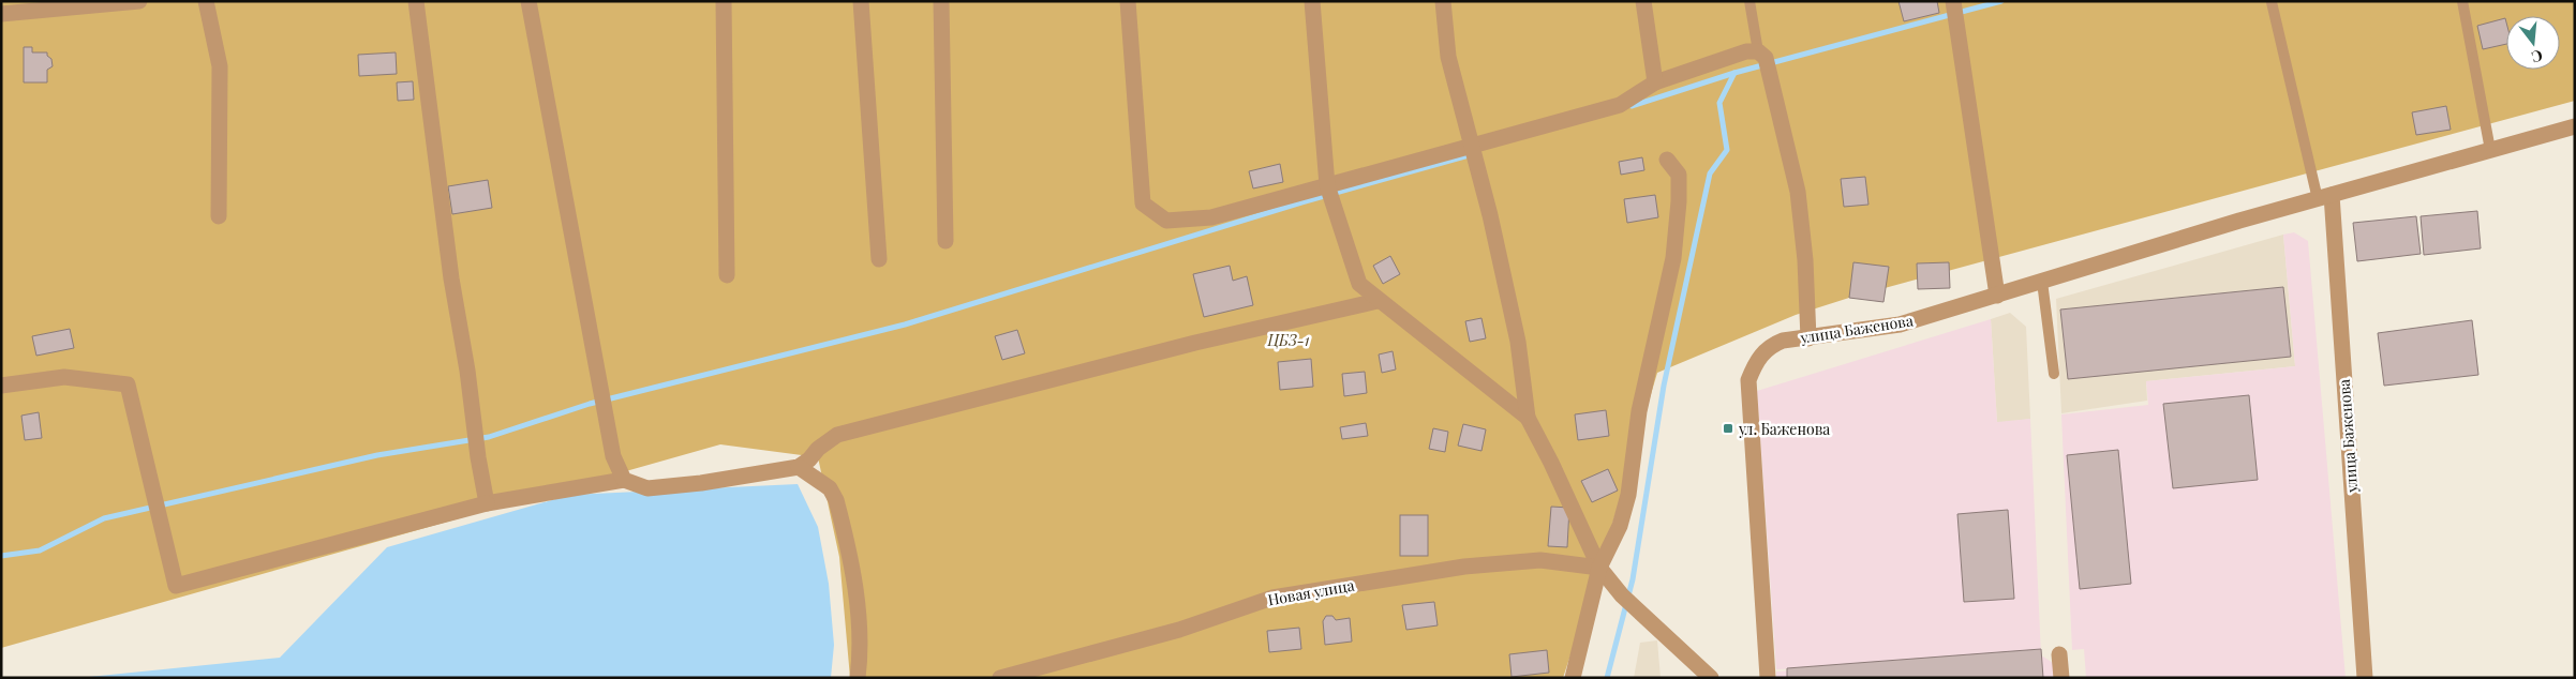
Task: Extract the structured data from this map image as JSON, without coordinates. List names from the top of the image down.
{
  "streets": {
    "street": ["улица Баженова", "Новая улица"]
  },
  "parks": ["ЦБЗ-1"],
  "places": {
    "transit": ["ул. Баженова"]
  },
  "north": "bottom"
}
